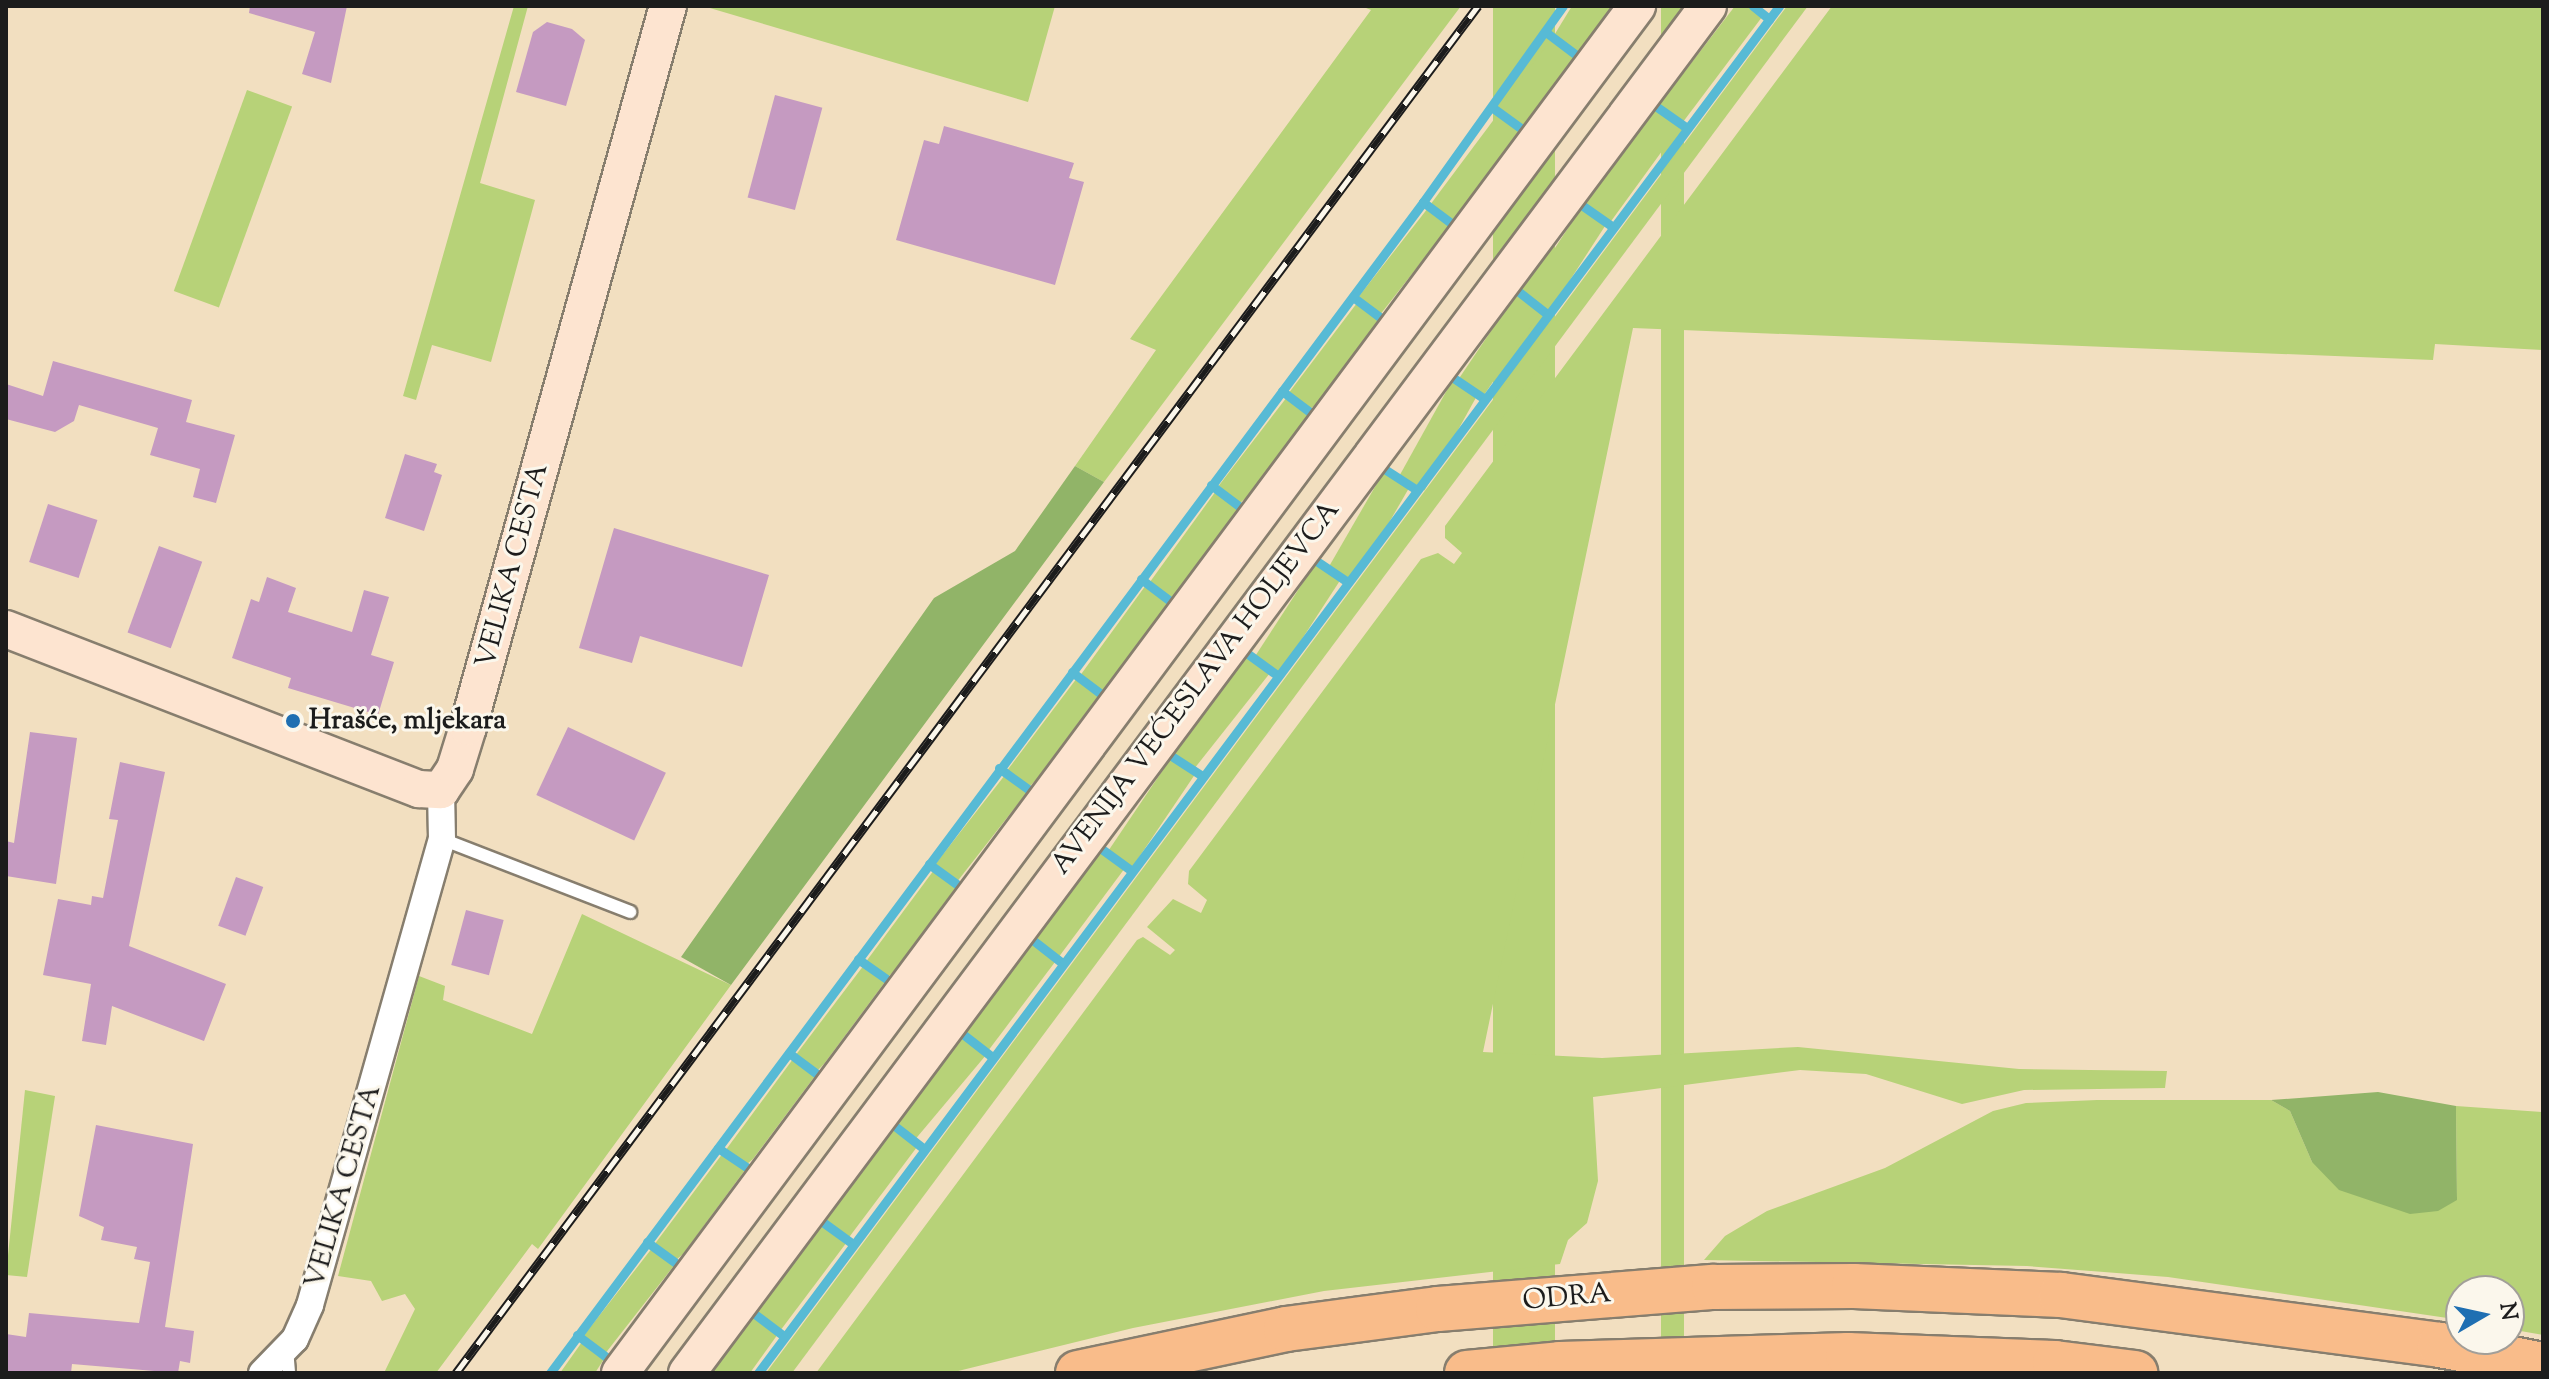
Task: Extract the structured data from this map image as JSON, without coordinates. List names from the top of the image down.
{
  "streets": {
    "highway": ["ODRA"],
    "main road": ["VELIKA CESTA", "AVENIJA VEĆESLAVA HOLJEVCA"]
  },
  "places": ["Hrašće, mljekara"],
  "north": "right"
}
